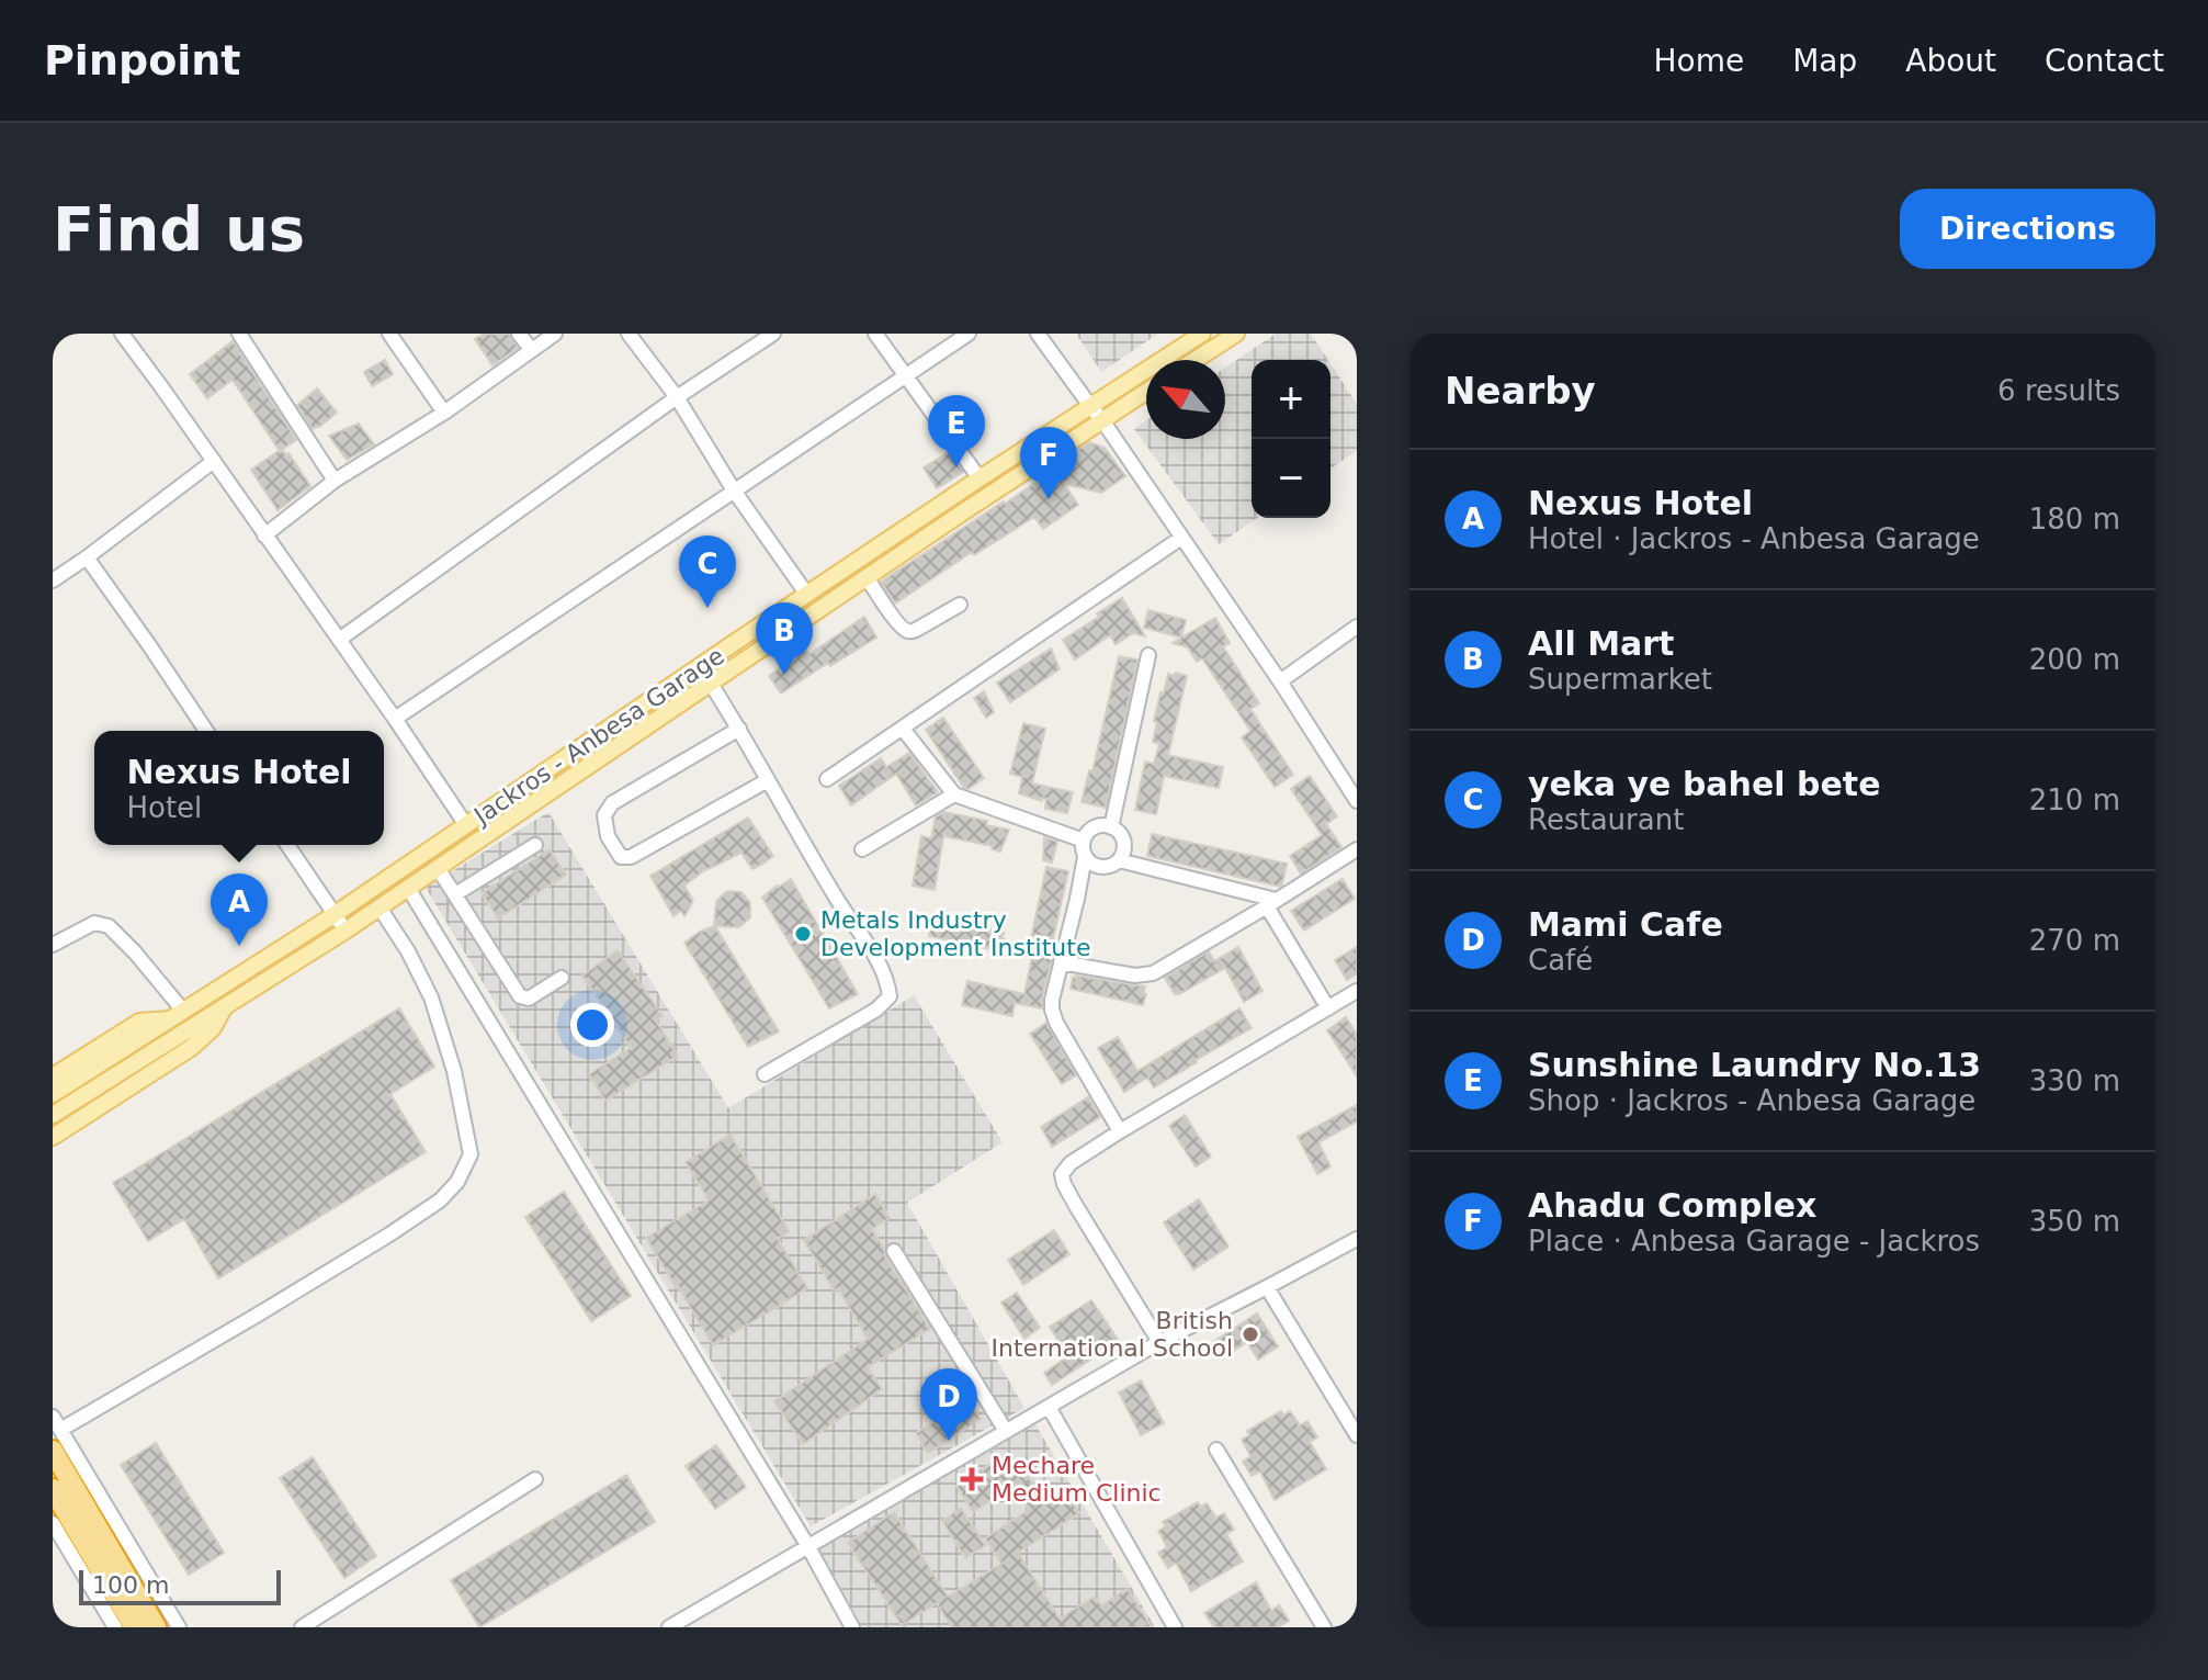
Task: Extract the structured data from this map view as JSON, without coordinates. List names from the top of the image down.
{
  "streets": {
    "main road": ["Jackros - Anbesa Garage"]
  },
  "places": {
    "other": ["Metals Industry Development Institute", "British International School"],
    "health": ["Mechare Medium Clinic"]
  },
  "scale_bar": "100 m",
  "north": "top left",
  "page": {
    "header": "Pinpoint",
    "nav": [
      "Home",
      "Map",
      "About",
      "Contact"
    ],
    "buttons": "Directions",
    "title": "Find us",
    "heading": ["Nearby", "6 results"],
    "map_buttons": ["+", "−"],
    "pins": [
      "E",
      "F",
      "C",
      "B",
      "A",
      "D"
    ],
    "list": [
      {
        "mark": "A",
        "name": "Nexus Hotel",
        "note": "Hotel · Jackros - Anbesa Garage",
        "value": "180 m"
      },
      {
        "mark": "B",
        "name": "All Mart",
        "note": "Supermarket",
        "value": "200 m"
      },
      {
        "mark": "C",
        "name": "yeka ye bahel bete",
        "note": "Restaurant",
        "value": "210 m"
      },
      {
        "mark": "D",
        "name": "Mami Cafe",
        "note": "Café",
        "value": "270 m"
      },
      {
        "mark": "E",
        "name": "Sunshine Laundry No.13",
        "note": "Shop · Jackros - Anbesa Garage",
        "value": "330 m"
      },
      {
        "mark": "F",
        "name": "Ahadu Complex",
        "note": "Place · Anbesa Garage - Jackros",
        "value": "350 m"
      }
    ],
    "popup": ["Nexus Hotel", "Hotel"],
    "scale": "100 m"
  }
}
